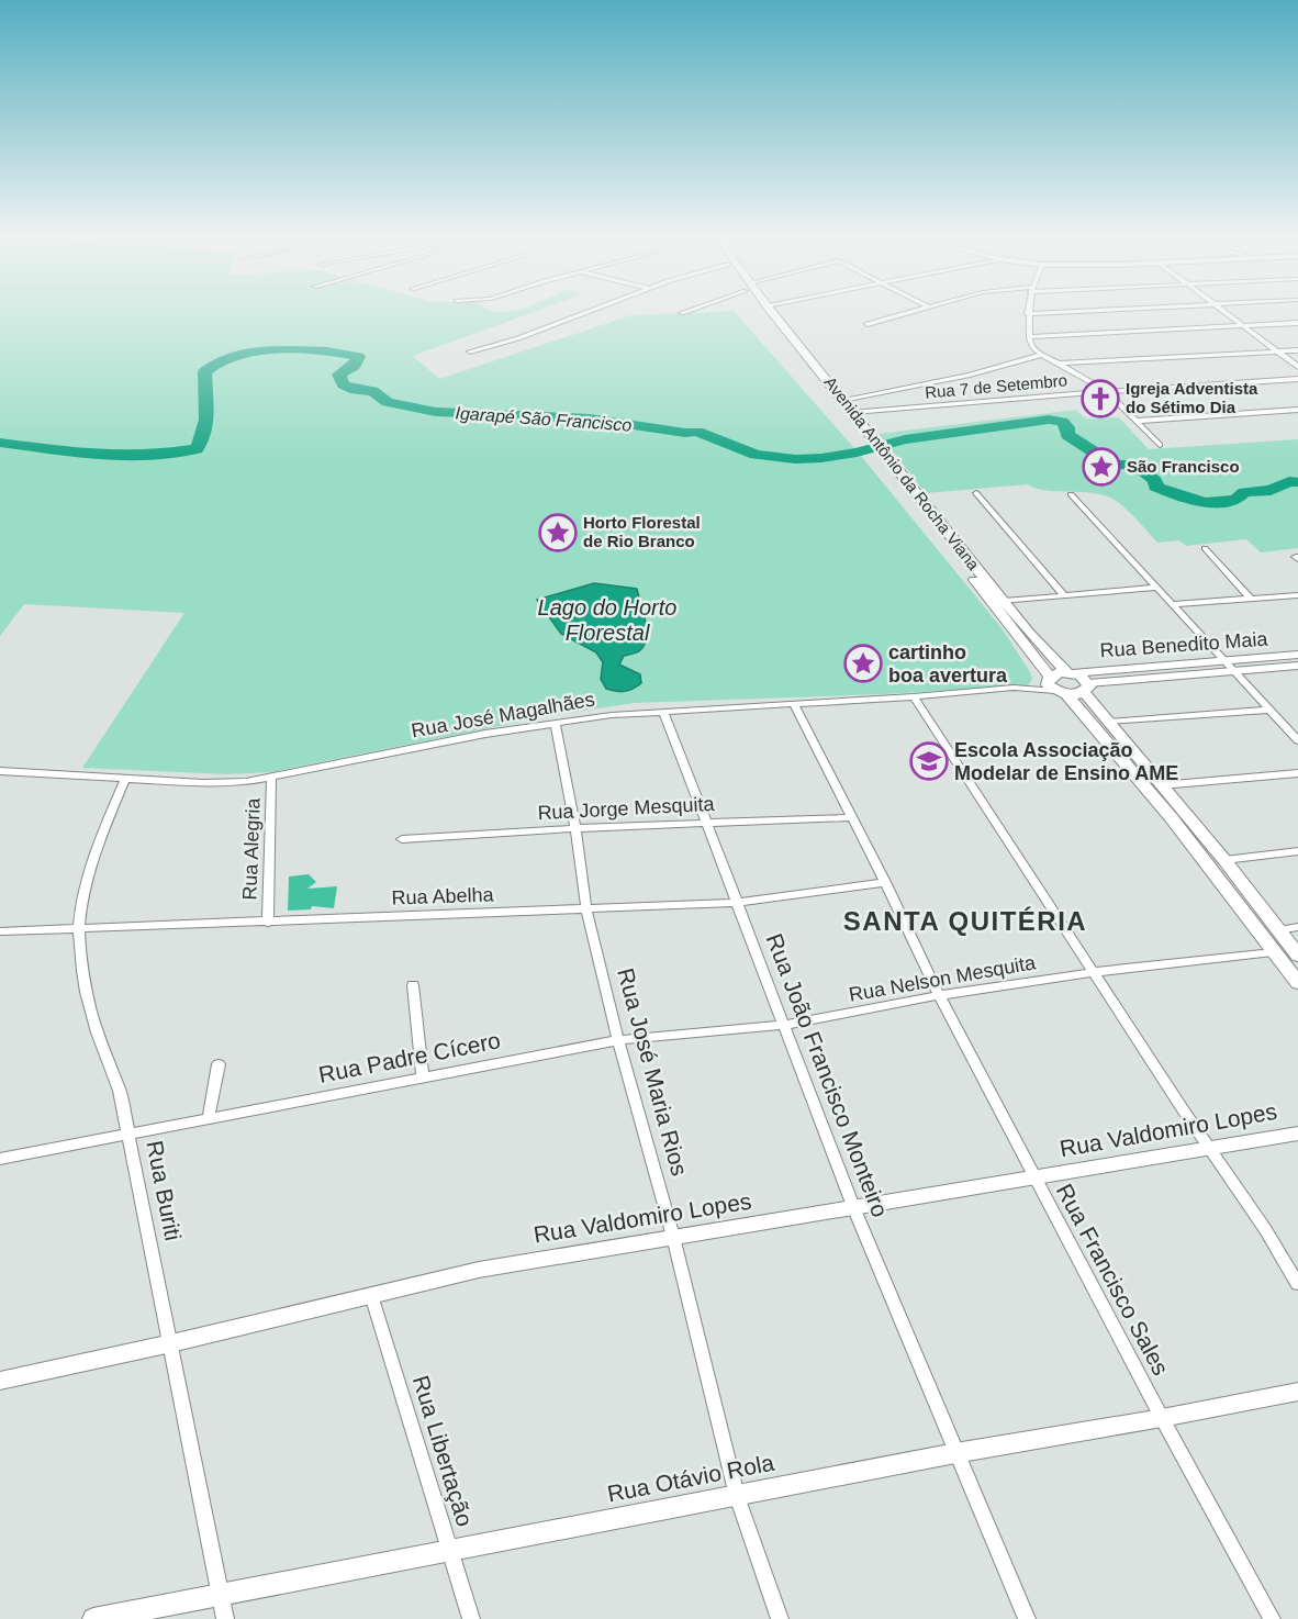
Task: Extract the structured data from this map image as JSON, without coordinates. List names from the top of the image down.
{
  "streets": {
    "main road": ["Avenida Antônio da Rocha Viana"],
    "street": [
      "Rua 7 de Setembro",
      "Rua Benedito Maia",
      "Rua José Magalhães",
      "Rua Jorge Mesquita",
      "Rua Alegria",
      "Rua Abelha",
      "Rua Nelson Mesquita",
      "Rua Padre Cícero",
      "Rua José Maria Rios",
      "Rua João Francisco Monteiro",
      "Rua Valdomiro Lopes",
      "Rua Buriti",
      "Rua Francisco Sales",
      "Rua Libertação",
      "Rua Otávio Rola"
    ]
  },
  "crossings": [
    ["Rua 7 de Setembro", "Avenida Antônio da Rocha Viana"],
    ["Avenida Antônio da Rocha Viana", "Rua Benedito Maia"],
    ["Avenida Antônio da Rocha Viana", "Rua José Magalhães"],
    ["Rua José Magalhães", "Rua Alegria"],
    ["Rua José Magalhães", "Rua José Maria Rios"],
    ["Rua José Magalhães", "Rua João Francisco Monteiro"],
    ["Rua José Magalhães", "Rua Buriti"],
    ["Rua José Magalhães", "Rua Francisco Sales"],
    ["Rua Jorge Mesquita", "Rua José Maria Rios"],
    ["Rua Jorge Mesquita", "Rua João Francisco Monteiro"],
    ["Rua Jorge Mesquita", "Rua Francisco Sales"],
    ["Rua Alegria", "Rua Abelha"],
    ["Rua Abelha", "Rua José Maria Rios"],
    ["Rua Abelha", "Rua João Francisco Monteiro"],
    ["Rua Abelha", "Rua Buriti"],
    ["Rua Abelha", "Rua Francisco Sales"],
    ["Rua Nelson Mesquita", "Rua Padre Cícero"],
    ["Rua Nelson Mesquita", "Rua José Maria Rios"],
    ["Rua Nelson Mesquita", "Rua João Francisco Monteiro"],
    ["Rua Nelson Mesquita", "Rua Francisco Sales"],
    ["Rua Padre Cícero", "Rua José Maria Rios"],
    ["Rua Padre Cícero", "Rua Buriti"],
    ["Rua José Maria Rios", "Rua Valdomiro Lopes"],
    ["Rua José Maria Rios", "Rua Otávio Rola"],
    ["Rua João Francisco Monteiro", "Rua Valdomiro Lopes"],
    ["Rua João Francisco Monteiro", "Rua Otávio Rola"],
    ["Rua Valdomiro Lopes", "Rua Buriti"],
    ["Rua Valdomiro Lopes", "Rua Francisco Sales"],
    ["Rua Valdomiro Lopes", "Rua Libertação"],
    ["Rua Buriti", "Rua Otávio Rola"],
    ["Rua Francisco Sales", "Rua Otávio Rola"],
    ["Rua Libertação", "Rua Otávio Rola"]
  ],
  "districts": ["SANTA QUITÉRIA"],
  "water": ["Igarapé São Francisco", "Lago do Horto Florestal"],
  "places": {
    "church": ["Igreja Adventista do Sétimo Dia"],
    "place": ["São Francisco", "Horto Florestal de Rio Branco", "cartinho boa avertura"],
    "school or university": ["Escola Associação Modelar de Ensino AME"]
  }
}
